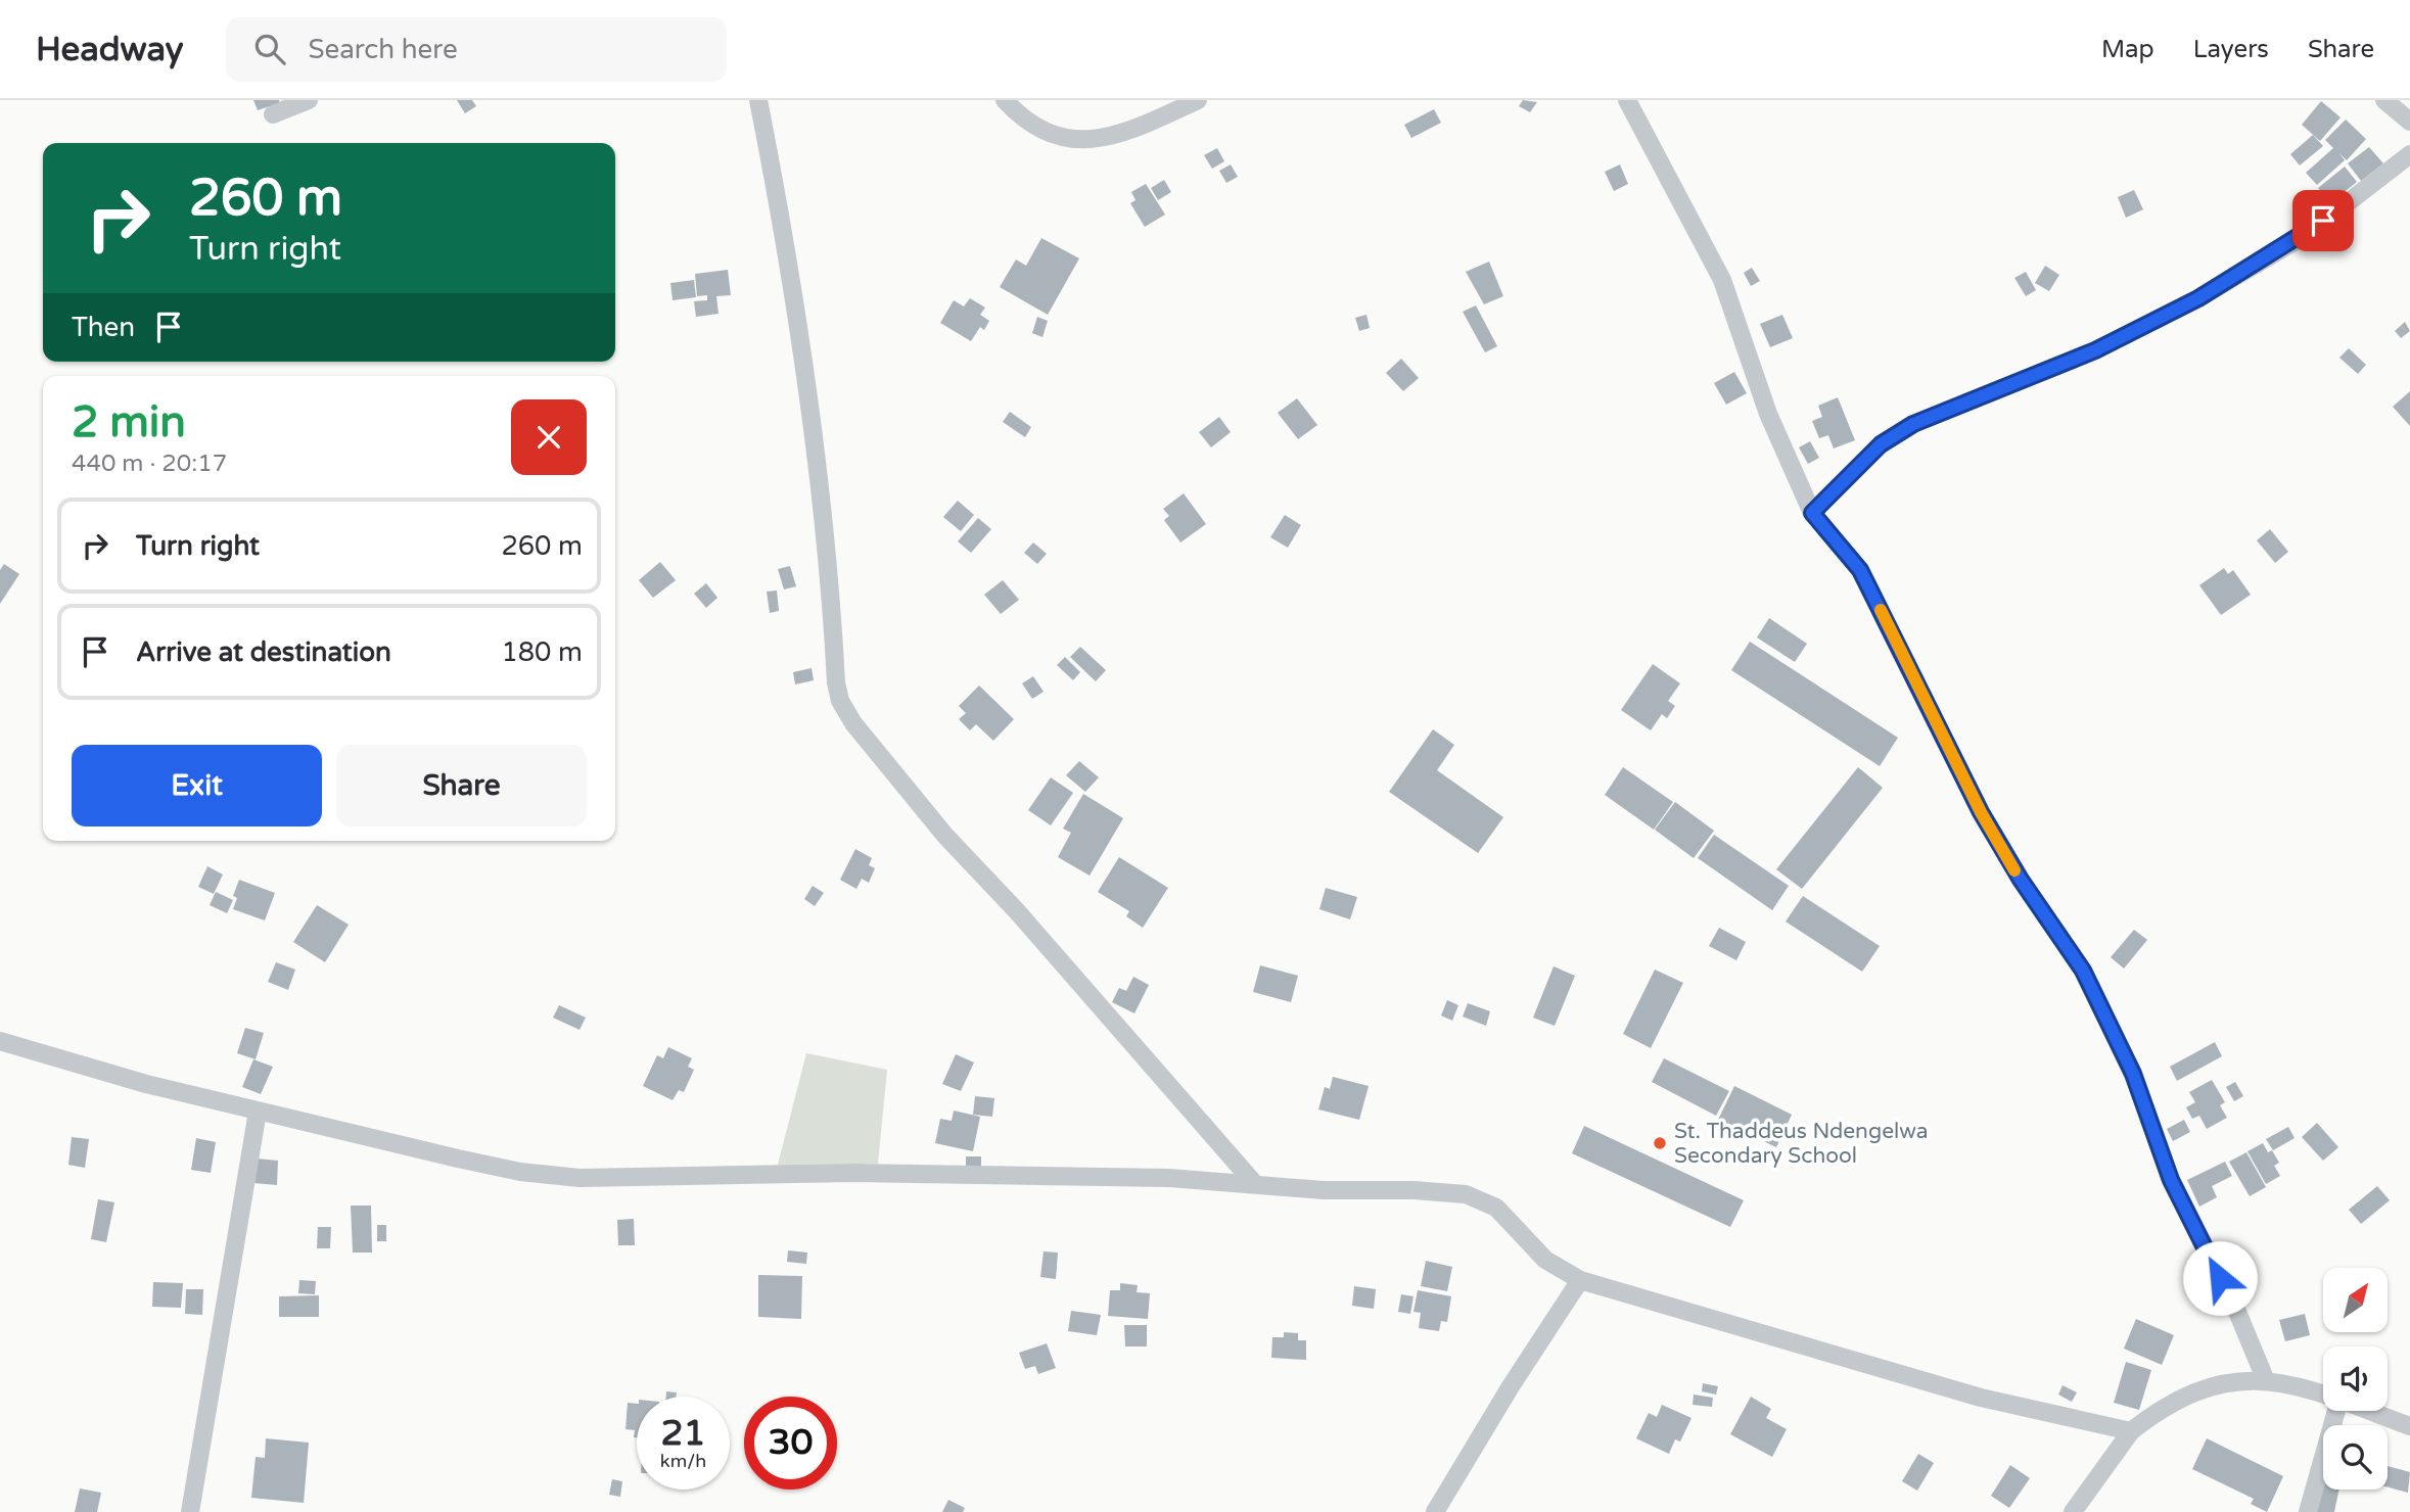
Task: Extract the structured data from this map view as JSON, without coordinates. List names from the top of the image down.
{
  "places": ["St. Thaddeus Ndengelwa Secondary School"],
  "north": "top right",
  "page": {
    "header": "Headway",
    "search": "Search here",
    "nav": ["Map", "Layers", "Share"],
    "turn": ["260 m", "Turn right"],
    "then": "Then",
    "heading": ["2 min", "440 m · 20:17"],
    "list": [
      {
        "name": "Turn right",
        "value": "260 m"
      },
      {
        "name": "Arrive at destination",
        "value": "180 m"
      }
    ],
    "buttons": ["Exit", "Share"],
    "speed": "21 km/h",
    "limit": "30"
  }
}
